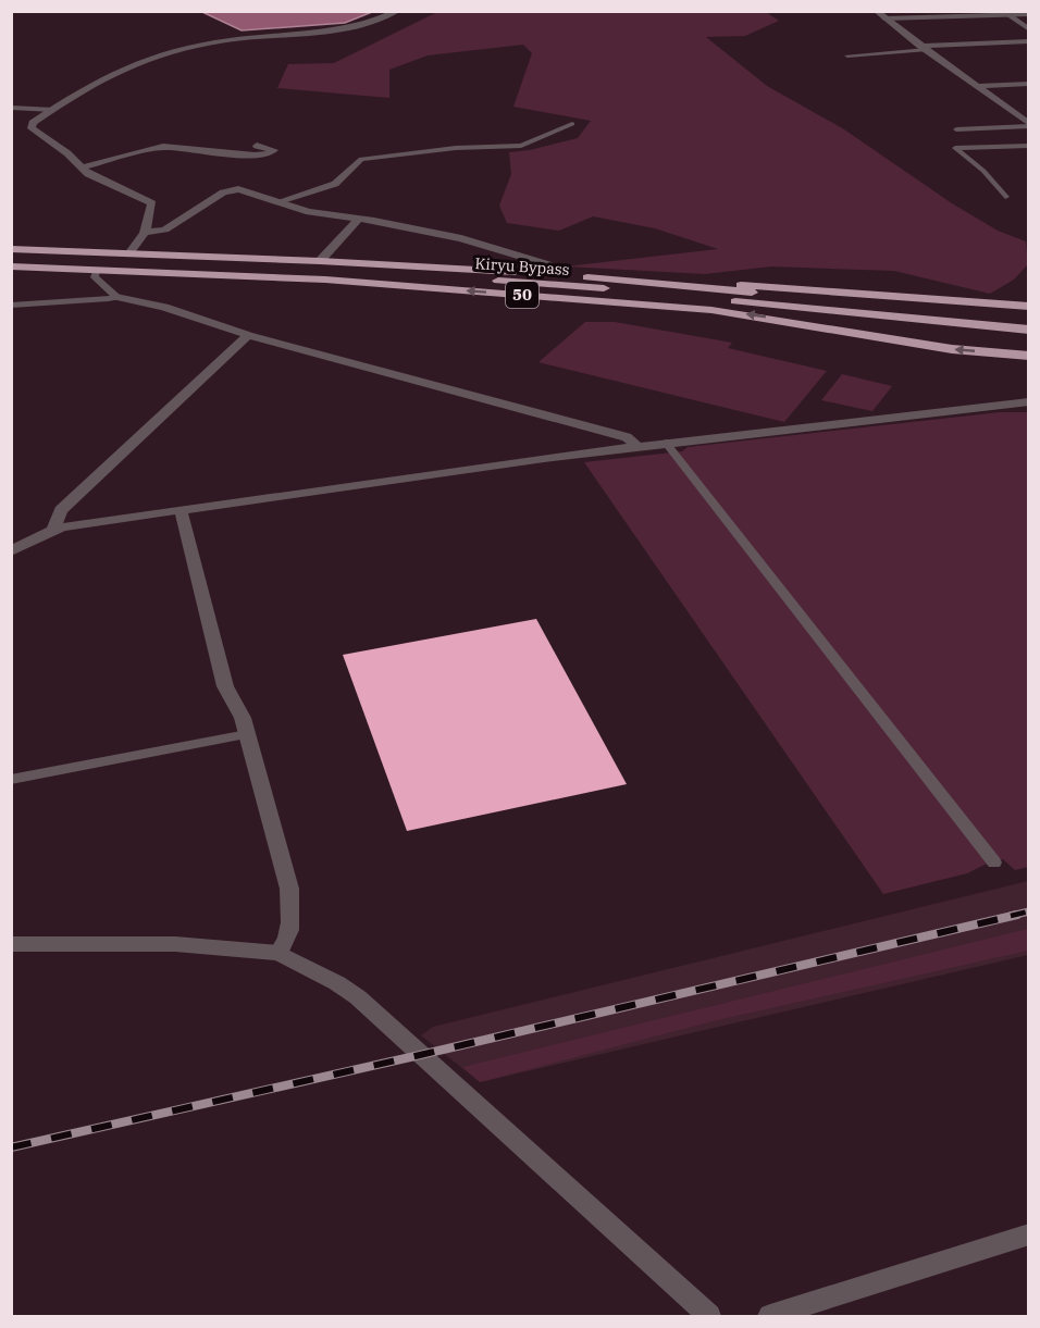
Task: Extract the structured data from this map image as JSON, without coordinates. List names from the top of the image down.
{
  "streets": {
    "highway": ["Kiryu Bypass", "50"]
  }
}
